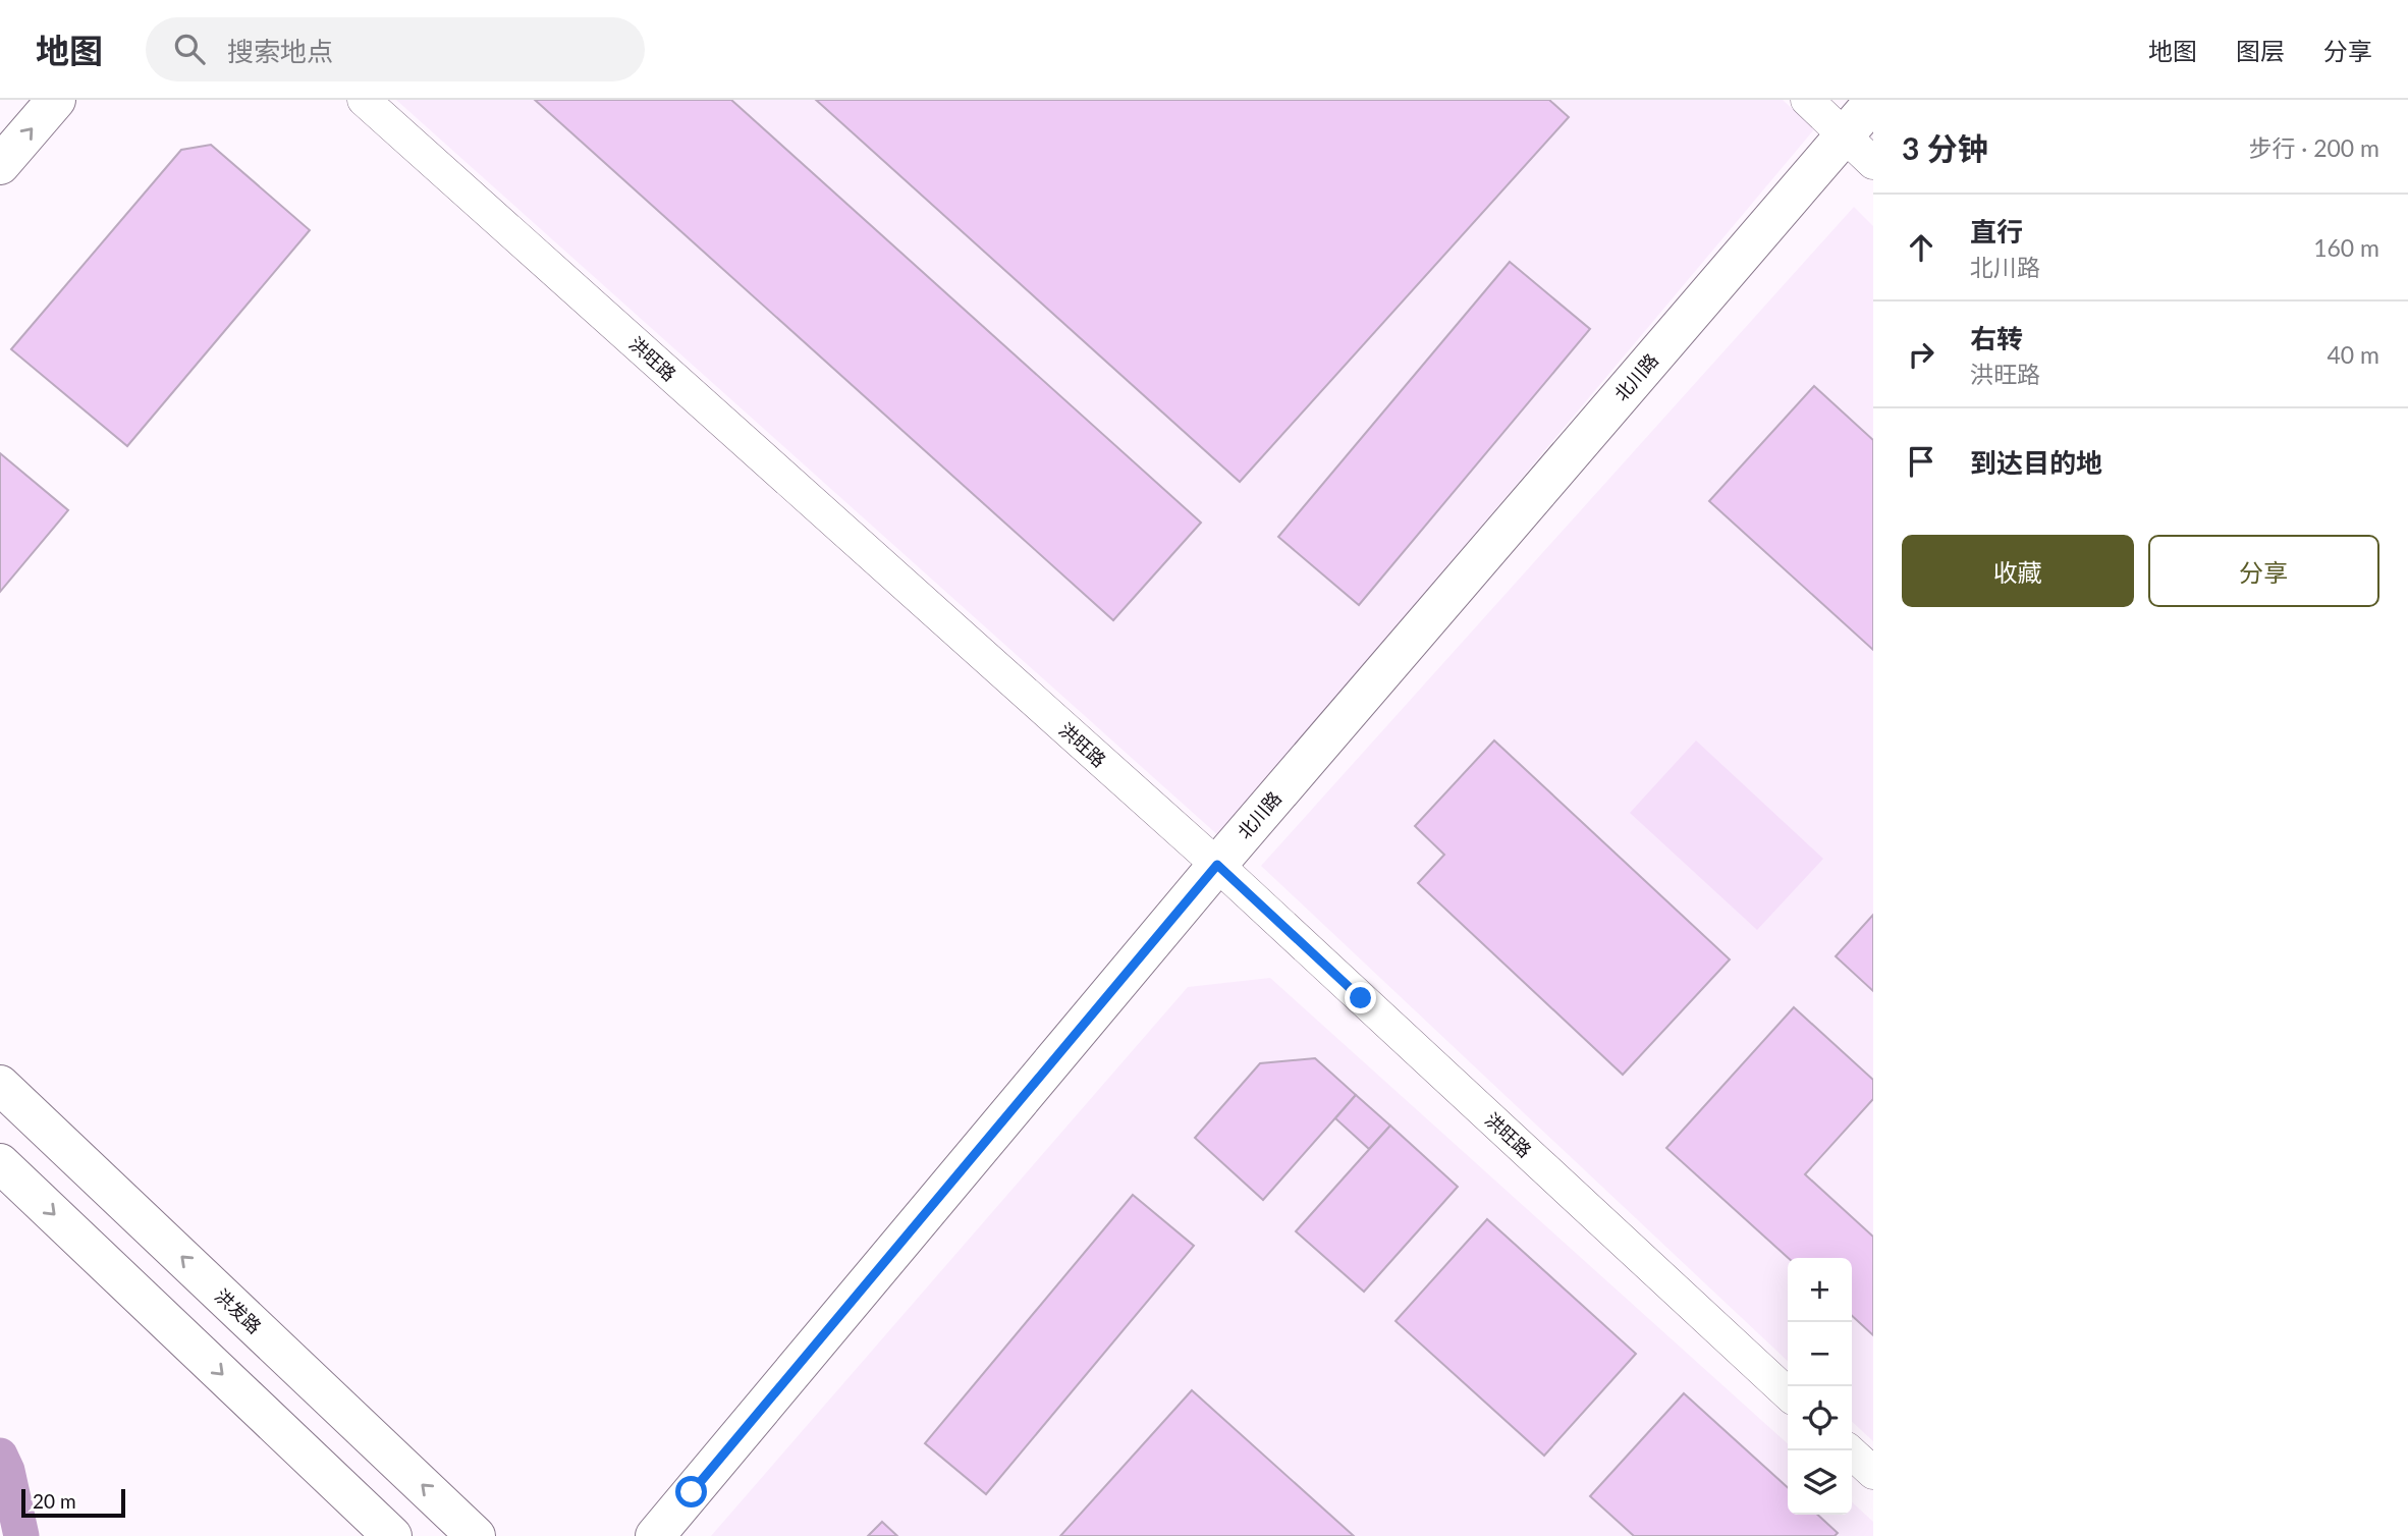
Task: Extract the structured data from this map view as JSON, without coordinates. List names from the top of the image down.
{
  "streets": {
    "main road": ["北川路", "洪发路"],
    "street": ["洪旺路"]
  },
  "crossings": [
    ["洪旺路", "北川路"]
  ],
  "scale_bar": "20 m",
  "page": {
    "header": "地图",
    "search": "搜索地点",
    "nav": ["地图", "图层", "分享"],
    "heading": ["3 分钟", "步行 · 200 m"],
    "list": [
      ["直行", "北川路", "160 m"],
      ["右转", "洪旺路", "40 m"],
      "到达目的地"
    ],
    "buttons": ["收藏", "分享"],
    "map_buttons": ["+", "−"],
    "scale": "20 m"
  }
}
